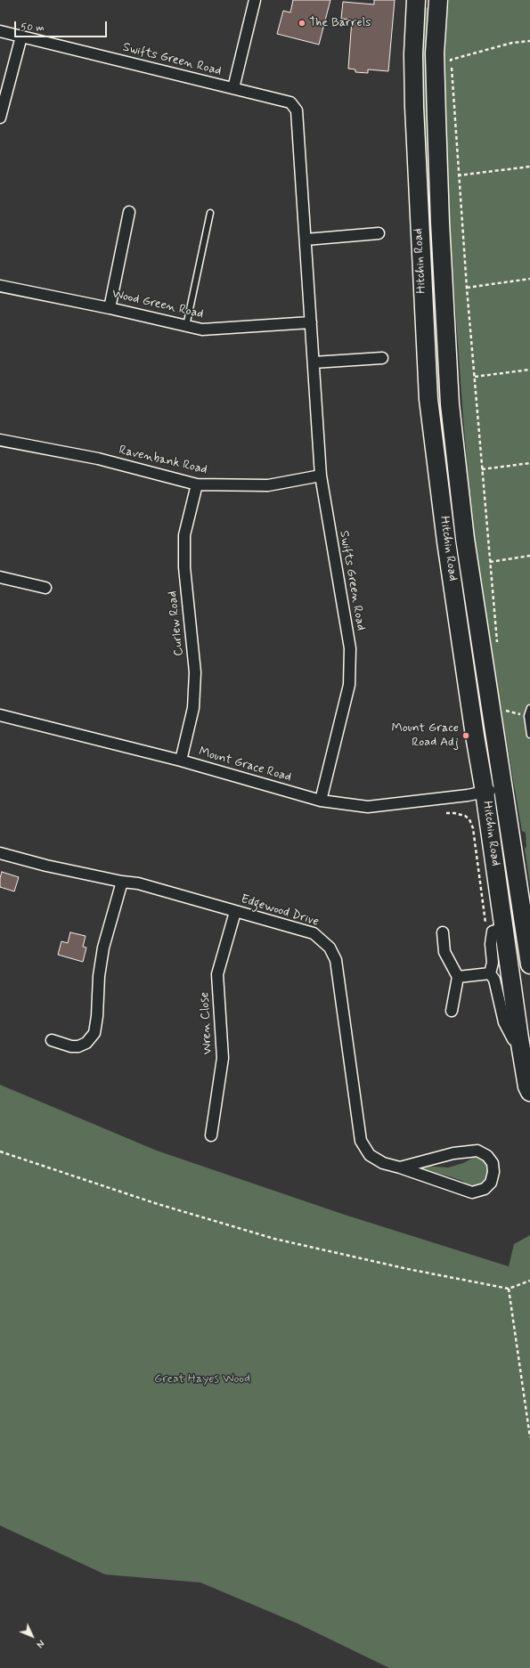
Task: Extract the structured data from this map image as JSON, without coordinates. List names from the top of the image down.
{
  "streets": {
    "main road": ["Hitchin Road"],
    "street": [
      "Swifts Green Road",
      "Wood Green Road",
      "Ravenbank Road",
      "Curlew Road",
      "Mount Grace Road",
      "Edgewood Drive",
      "Wren Close"
    ]
  },
  "crossings": [
    ["Swifts Green Road", "Wood Green Road"],
    ["Swifts Green Road", "Ravenbank Road"],
    ["Swifts Green Road", "Mount Grace Road"],
    ["Hitchin Road", "Mount Grace Road"],
    ["Ravenbank Road", "Curlew Road"],
    ["Curlew Road", "Mount Grace Road"],
    ["Edgewood Drive", "Wren Close"]
  ],
  "parks": ["Great Hayes Wood"],
  "places": ["The Barrels", "Mount Grace Road Adj"],
  "scale_bar": "50 m",
  "north": "bottom right"
}
